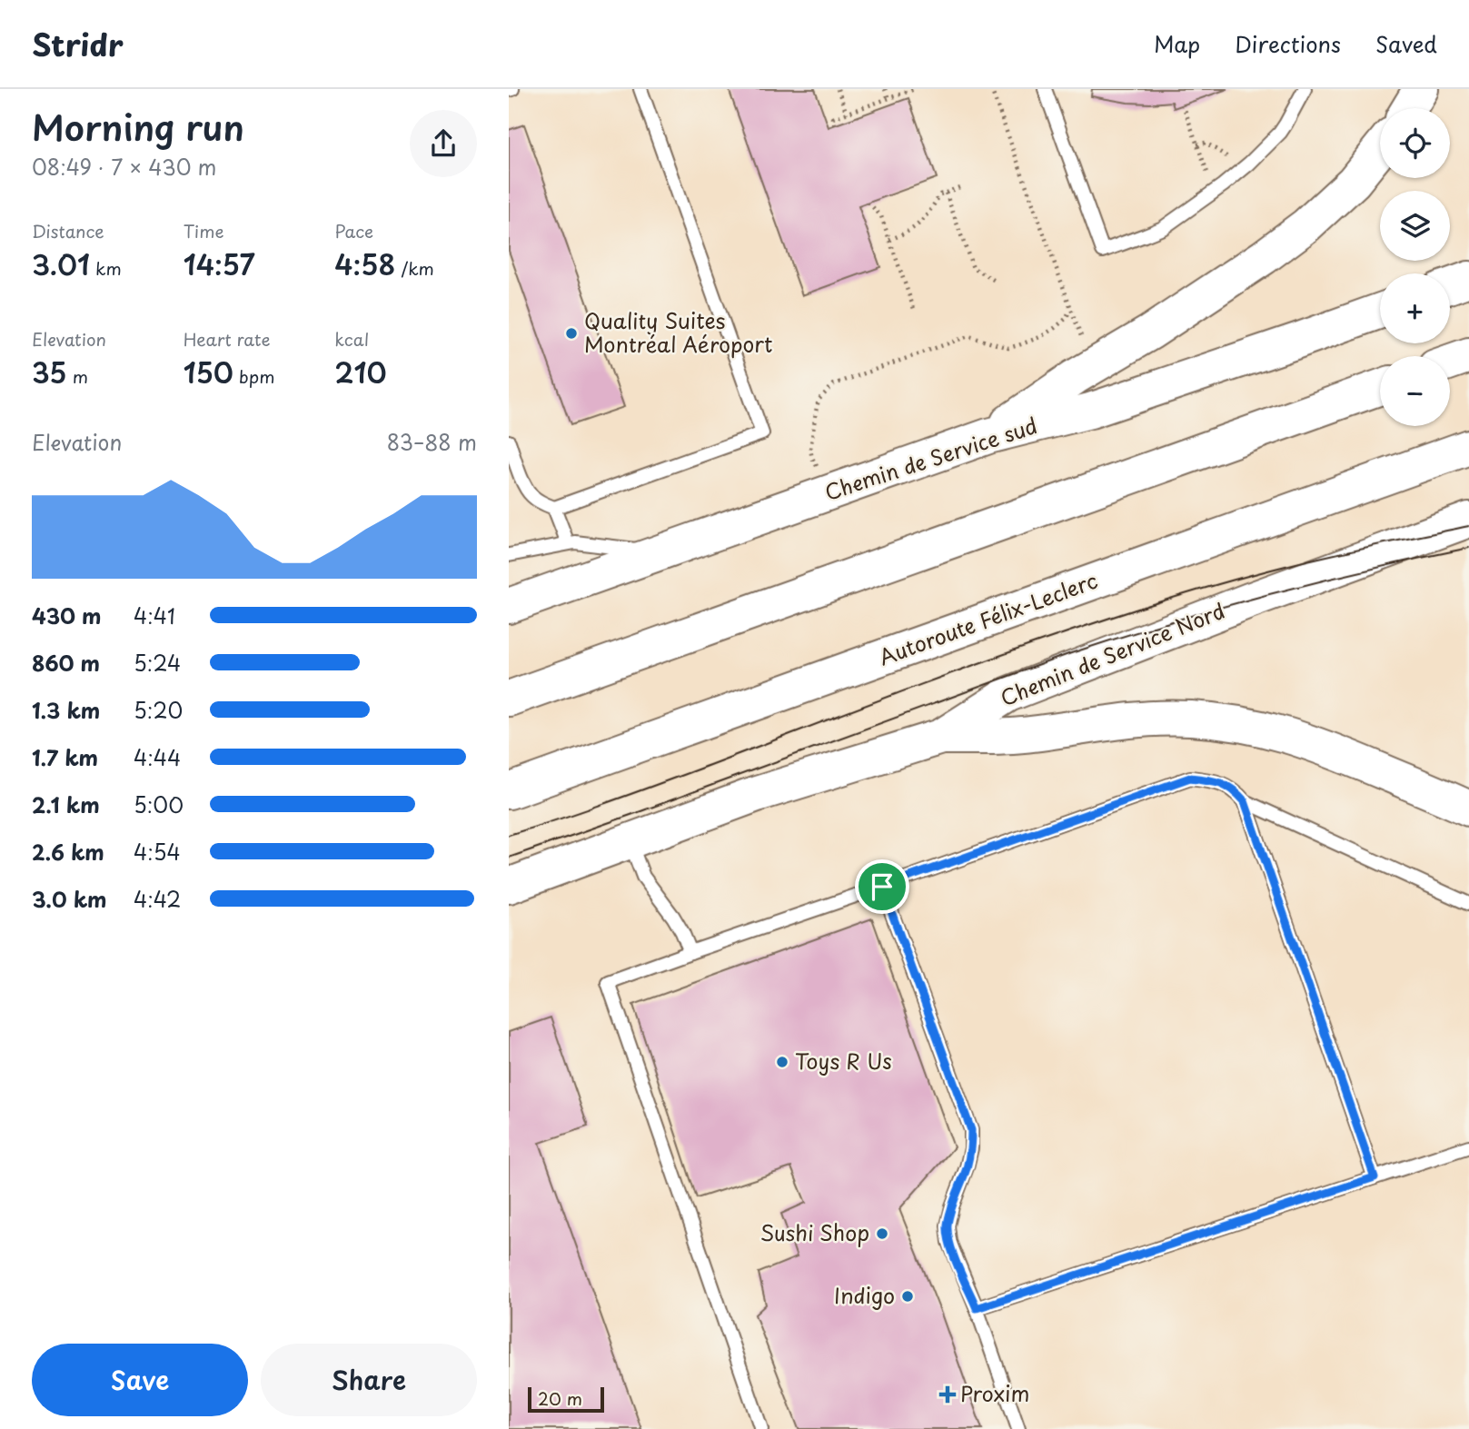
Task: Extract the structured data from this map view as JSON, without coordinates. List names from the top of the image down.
{
  "streets": {
    "main road": ["Chemin de Service sud", "Autoroute Félix-Leclerc", "Chemin de Service Nord"]
  },
  "places": {
    "other": [
      "Quality Suites Montréal Aéroport",
      "Toys R Us",
      "Sushi Shop",
      "Indigo"
    ],
    "health": ["Proxim"]
  },
  "scale_bar": "20 m",
  "page": {
    "header": "Stridr",
    "nav": ["Map", "Directions", "Saved"],
    "heading": ["Morning run", "08:49 · 7 × 430 m"],
    "map_buttons": ["+", "−"],
    "stats": [
      ["Distance", "3.01 km"],
      ["Time", "14:57"],
      ["Pace", "4:58 /km"],
      ["Elevation", "35 m"],
      ["Heart rate", "150 bpm"],
      ["kcal", "210"]
    ],
    "chart": ["Elevation", "83–88 m"],
    "list": [
      {
        "name": "430 m",
        "note": "4:41"
      },
      {
        "name": "860 m",
        "note": "5:24"
      },
      {
        "name": "1.3 km",
        "note": "5:20"
      },
      {
        "name": "1.7 km",
        "note": "4:44"
      },
      {
        "name": "2.1 km",
        "note": "5:00"
      },
      {
        "name": "2.6 km",
        "note": "4:54"
      },
      {
        "name": "3.0 km",
        "note": "4:42"
      }
    ],
    "buttons": ["Save", "Share"],
    "scale": "20 m"
  }
}
